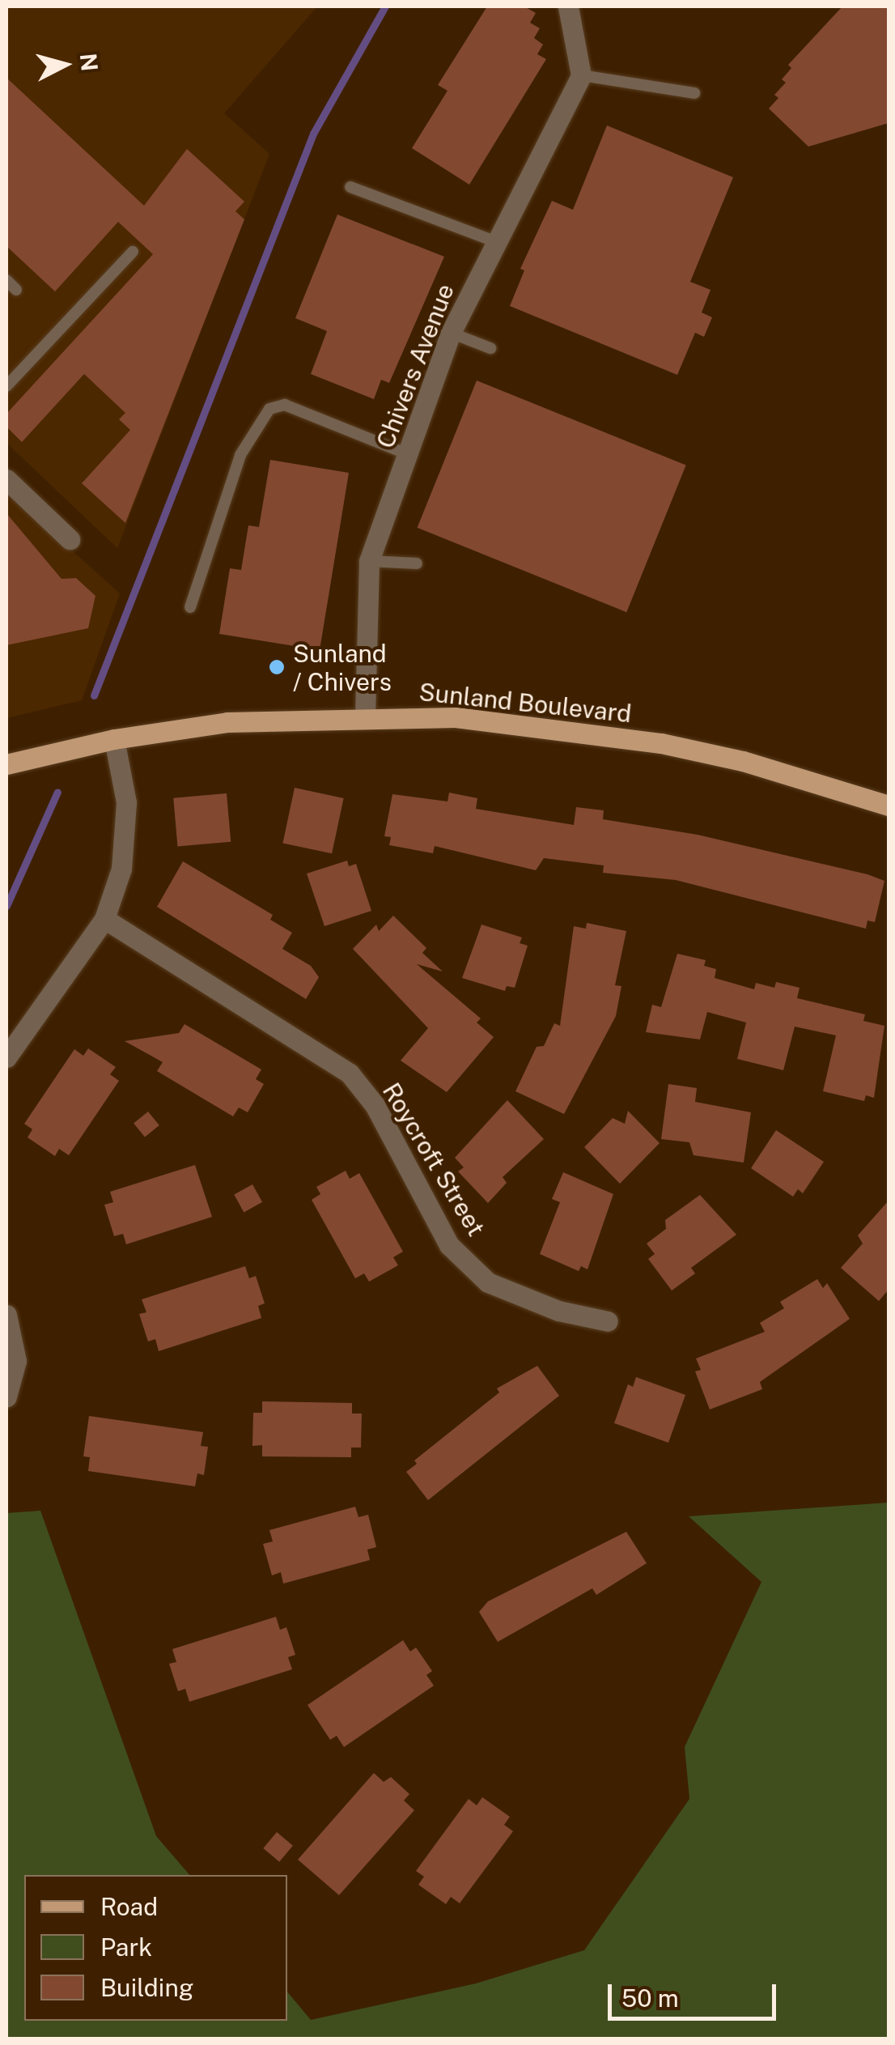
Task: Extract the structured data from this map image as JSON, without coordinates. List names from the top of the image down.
{
  "streets": {
    "main road": ["Sunland Boulevard"],
    "street": ["Chivers Avenue", "Roycroft Street"]
  },
  "crossings": [
    ["Chivers Avenue", "Sunland Boulevard"]
  ],
  "places": ["Sunland / Chivers"],
  "legend": ["Road", "Park", "Building"],
  "scale_bar": "50 m",
  "north": "right"
}
